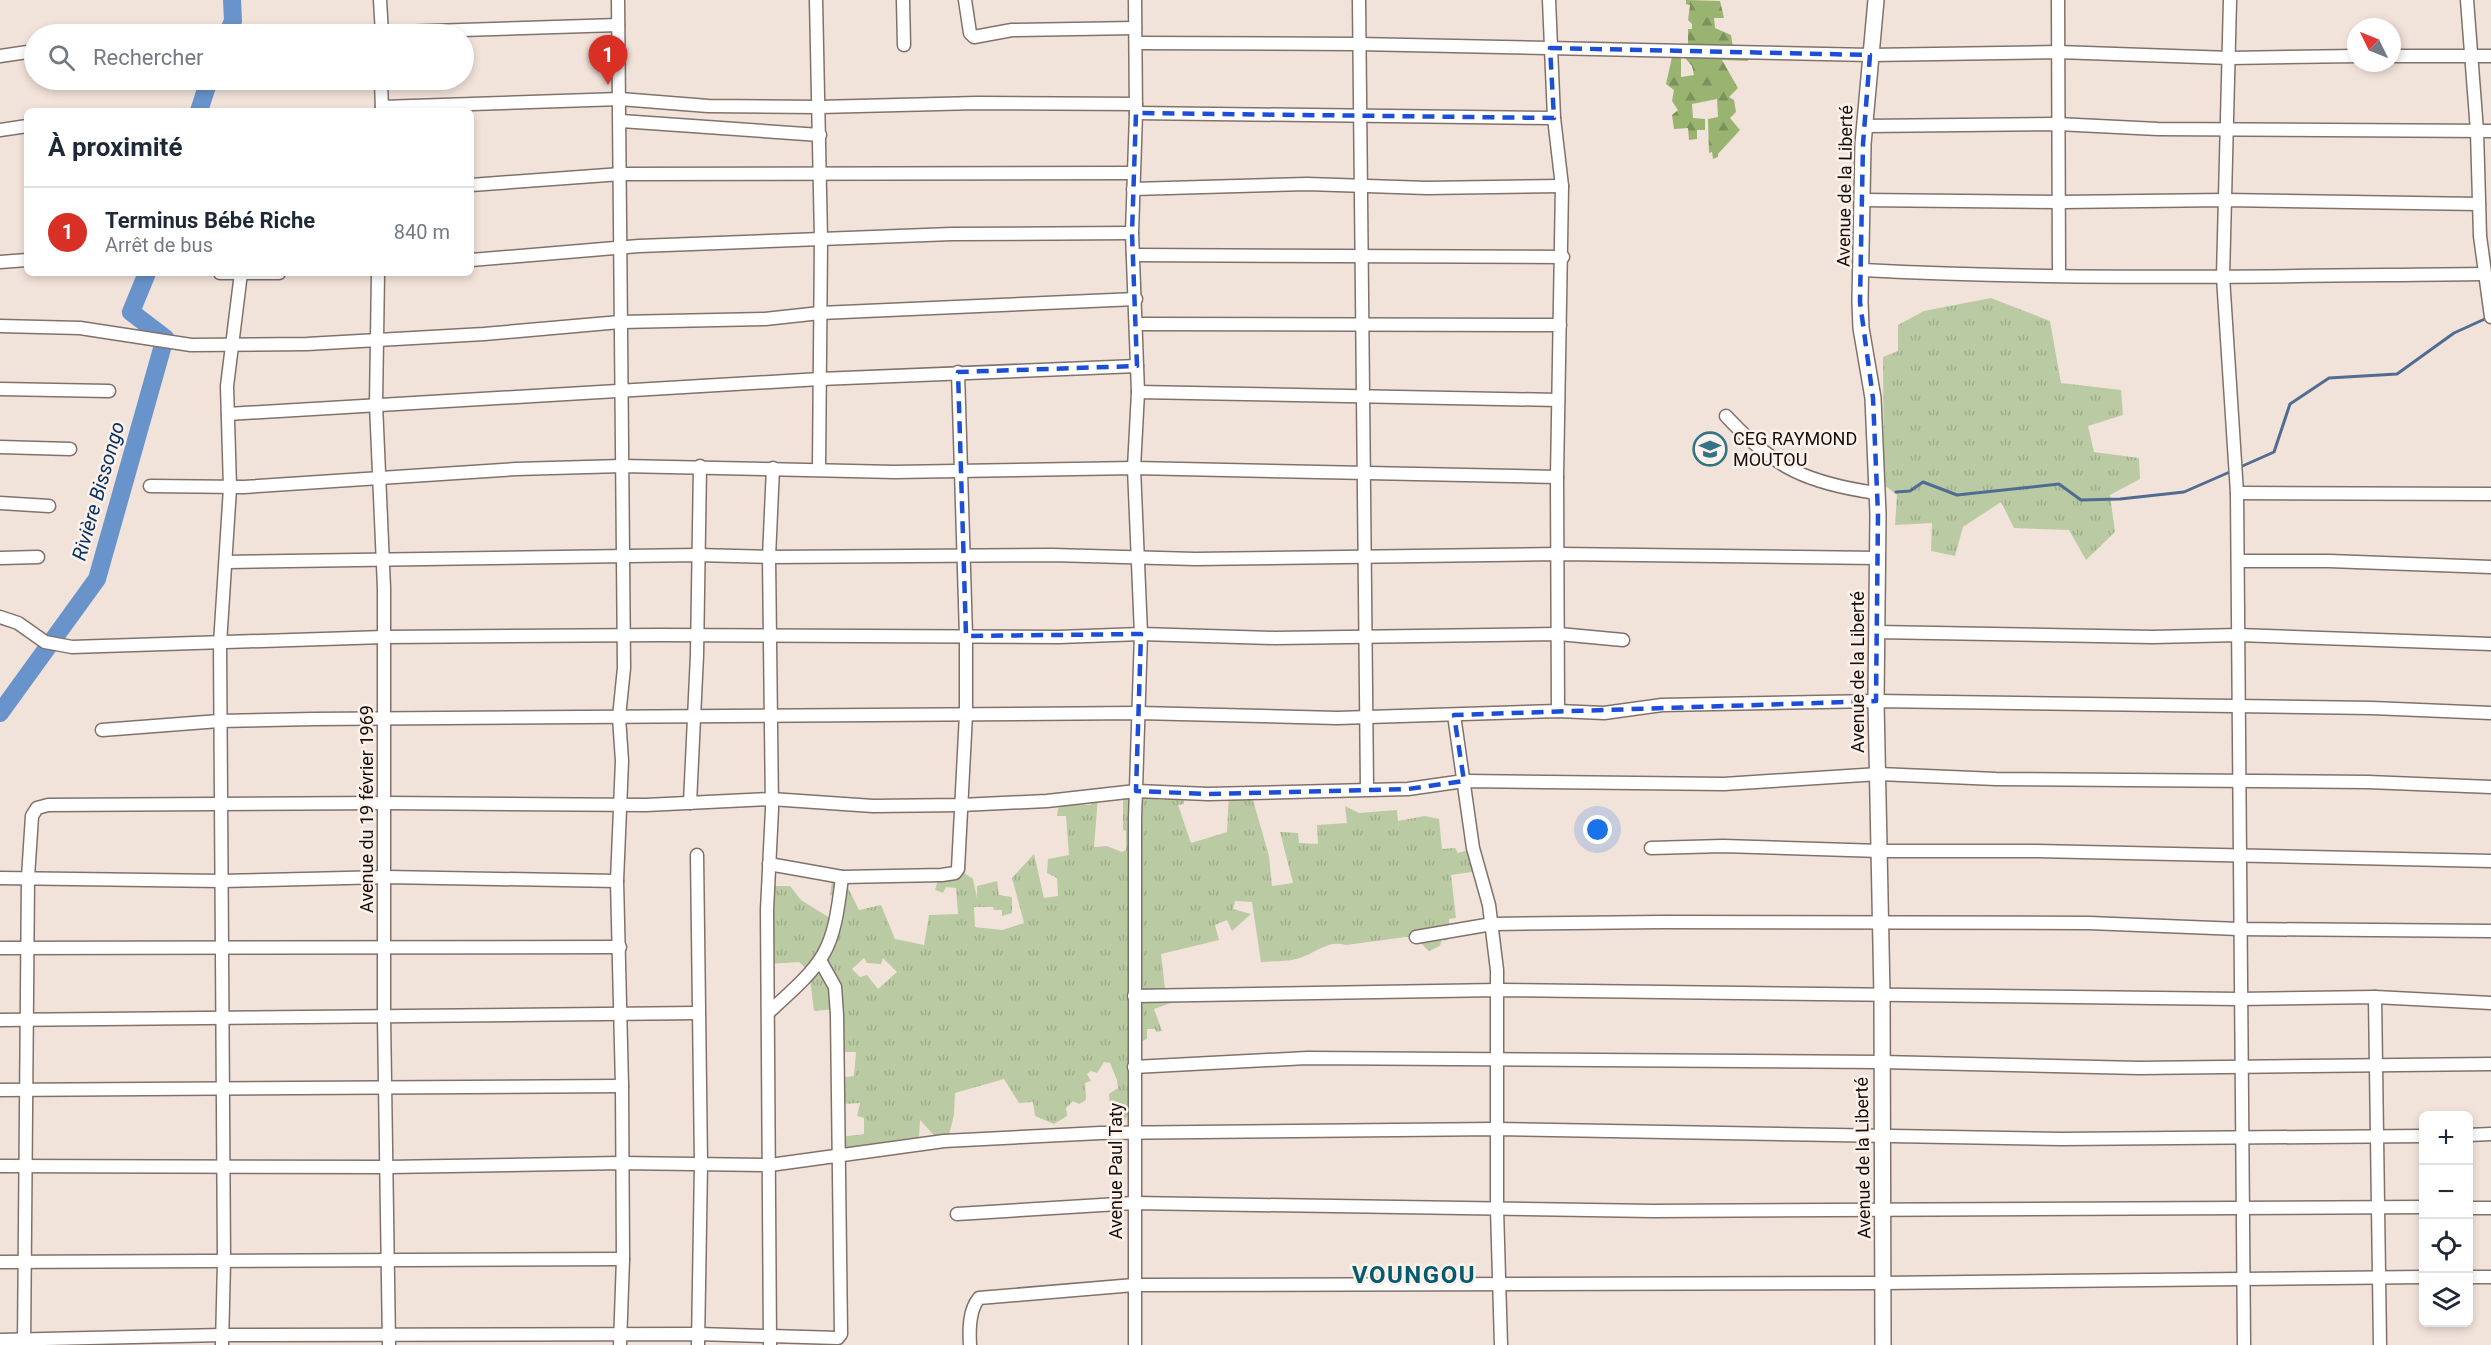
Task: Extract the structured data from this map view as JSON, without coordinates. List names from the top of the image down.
{
  "streets": {
    "street": ["Avenue de la Liberté", "Avenue du 19 février 1969", "Avenue Paul Taty"]
  },
  "districts": ["VOUNGOU"],
  "water": ["Rivière Bissongo"],
  "places": {
    "school or university": ["CEG RAYMOND MOUTOU"]
  },
  "north": "top left",
  "page": {
    "search": "Rechercher",
    "pins": "1",
    "heading": "À proximité",
    "list": [
      {
        "mark": "1",
        "name": "Terminus Bébé Riche",
        "note": "Arrêt de bus",
        "value": "840 m"
      }
    ],
    "map_buttons": ["+", "−"]
  }
}
